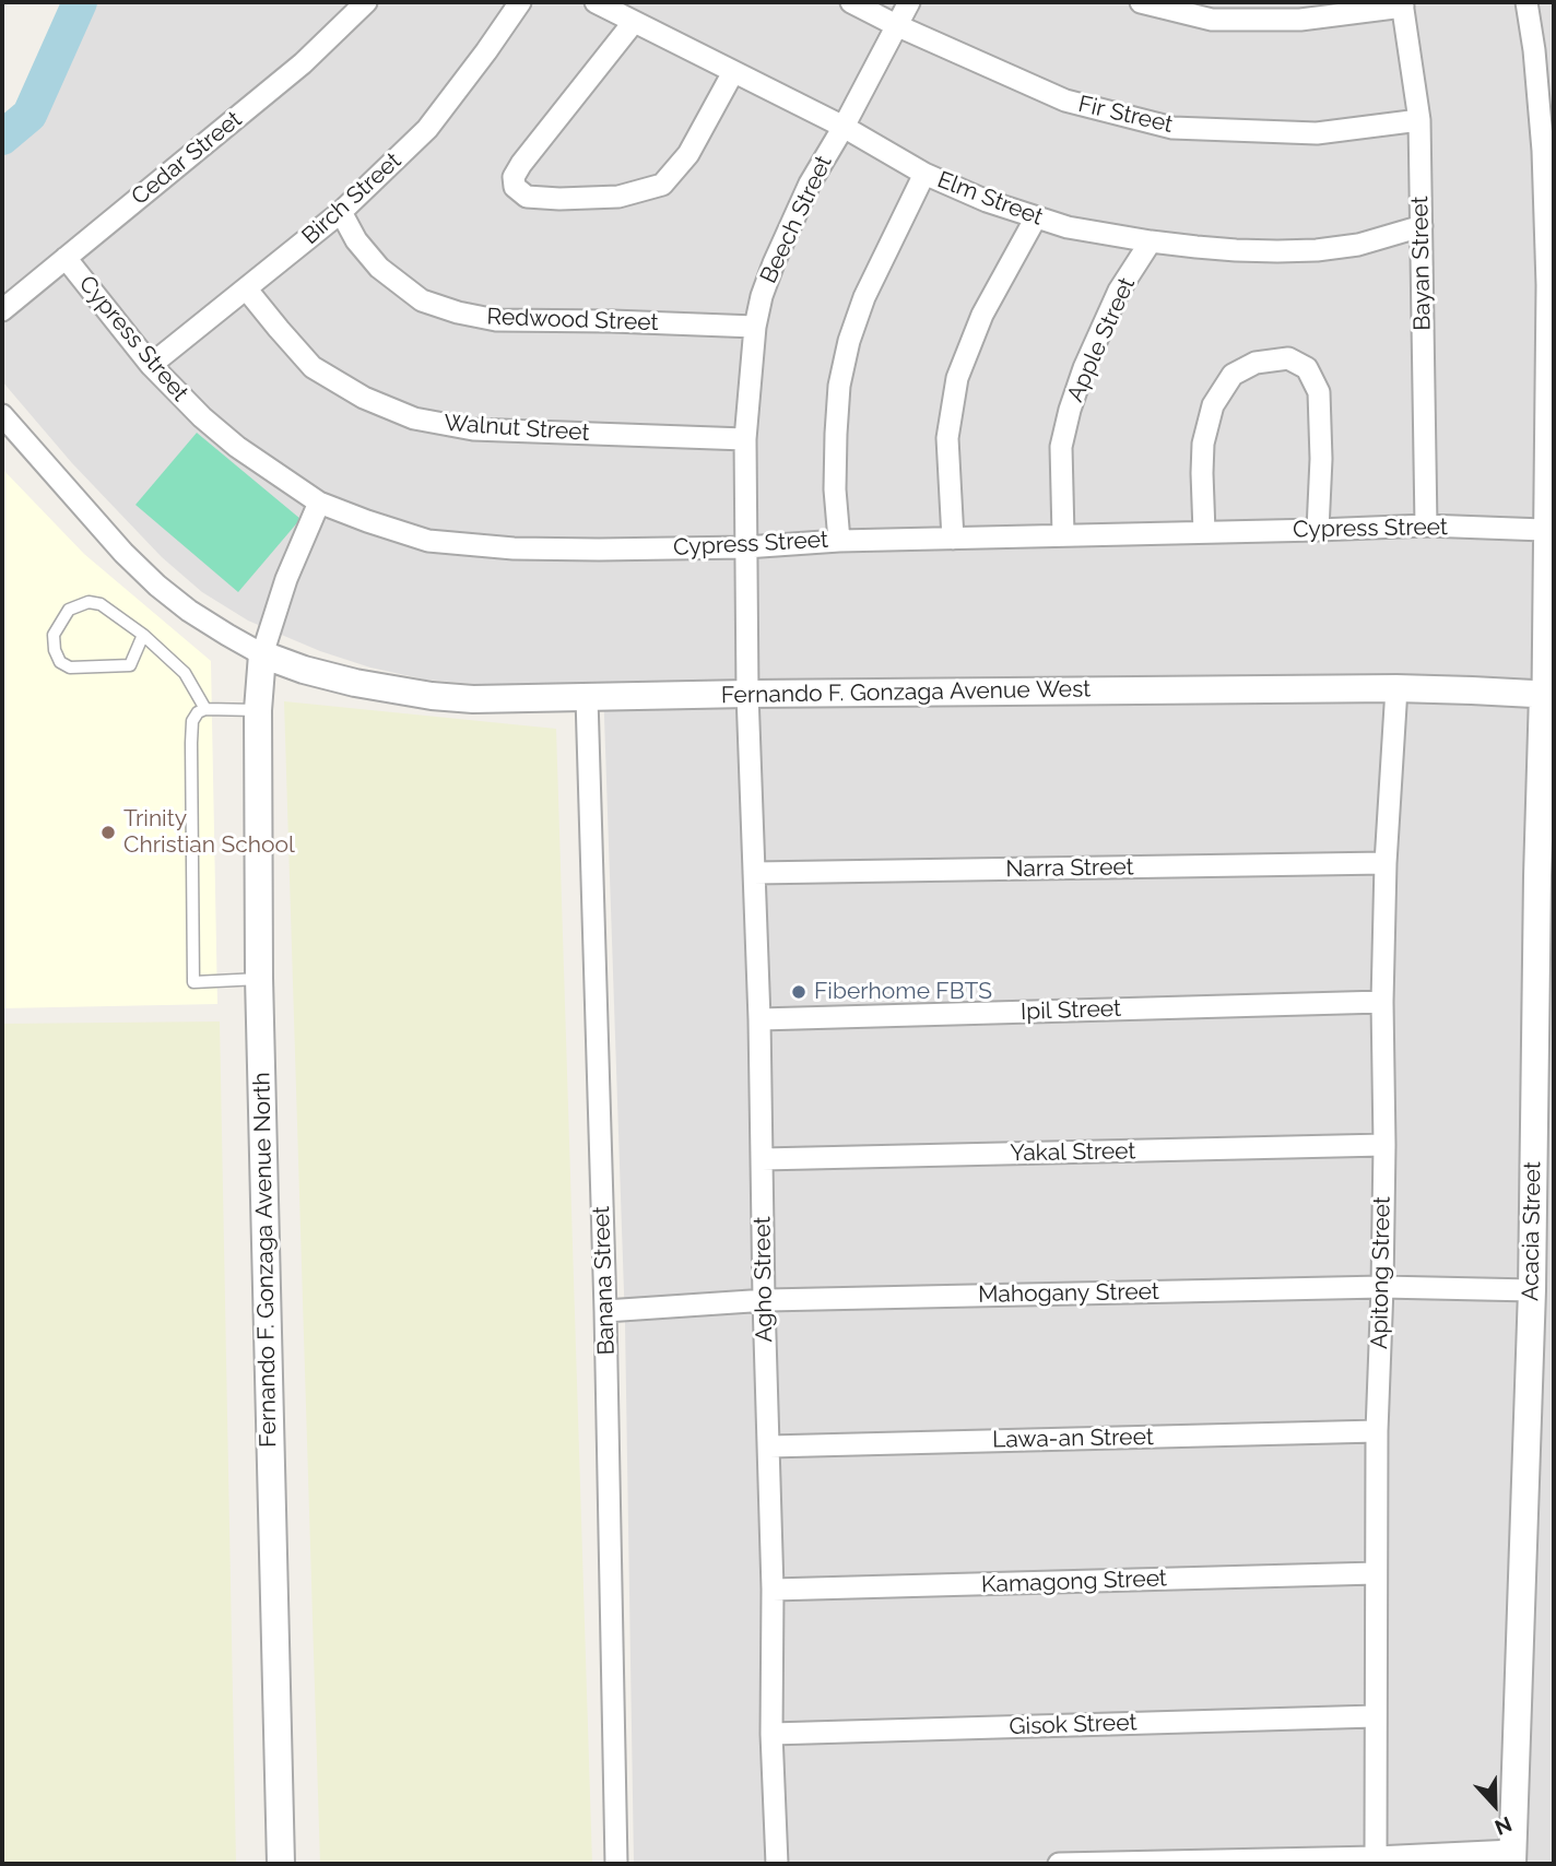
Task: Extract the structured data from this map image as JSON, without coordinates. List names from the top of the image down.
{
  "streets": {
    "street": [
      "Fir Street",
      "Cedar Street",
      "Birch Street",
      "Elm Street",
      "Beech Street",
      "Bayan Street",
      "Redwood Street",
      "Cypress Street",
      "Apple Street",
      "Walnut Street",
      "Fernando F. Gonzaga Avenue West",
      "Narra Street",
      "Ipil Street",
      "Yakal Street",
      "Acacia Street",
      "Fernando F. Gonzaga Avenue North",
      "Apitong Street",
      "Agho Street",
      "Banana Street",
      "Mahogany Street",
      "Lawa-an Street",
      "Kamagong Street",
      "Gisok Street"
    ]
  },
  "crossings": [
    ["Fir Street", "Beech Street"],
    ["Fir Street", "Bayan Street"],
    ["Cedar Street", "Cypress Street"],
    ["Birch Street", "Redwood Street"],
    ["Birch Street", "Cypress Street"],
    ["Birch Street", "Walnut Street"],
    ["Elm Street", "Beech Street"],
    ["Elm Street", "Bayan Street"],
    ["Elm Street", "Apple Street"],
    ["Beech Street", "Redwood Street"],
    ["Beech Street", "Cypress Street"],
    ["Beech Street", "Walnut Street"],
    ["Beech Street", "Fernando F. Gonzaga Avenue West"],
    ["Beech Street", "Agho Street"],
    ["Bayan Street", "Cypress Street"],
    ["Cypress Street", "Apple Street"],
    ["Cypress Street", "Acacia Street"],
    ["Fernando F. Gonzaga Avenue West", "Acacia Street"],
    ["Fernando F. Gonzaga Avenue West", "Fernando F. Gonzaga Avenue North"],
    ["Fernando F. Gonzaga Avenue West", "Apitong Street"],
    ["Fernando F. Gonzaga Avenue West", "Agho Street"],
    ["Fernando F. Gonzaga Avenue West", "Banana Street"],
    ["Narra Street", "Apitong Street"],
    ["Narra Street", "Agho Street"],
    ["Ipil Street", "Apitong Street"],
    ["Ipil Street", "Agho Street"],
    ["Yakal Street", "Apitong Street"],
    ["Yakal Street", "Agho Street"],
    ["Acacia Street", "Mahogany Street"],
    ["Apitong Street", "Mahogany Street"],
    ["Apitong Street", "Lawa-an Street"],
    ["Apitong Street", "Kamagong Street"],
    ["Apitong Street", "Gisok Street"],
    ["Agho Street", "Mahogany Street"],
    ["Agho Street", "Lawa-an Street"],
    ["Agho Street", "Kamagong Street"],
    ["Agho Street", "Gisok Street"],
    ["Banana Street", "Mahogany Street"]
  ],
  "places": ["Trinity Christian School", "Fiberhome FBTS"],
  "north": "bottom"
}
